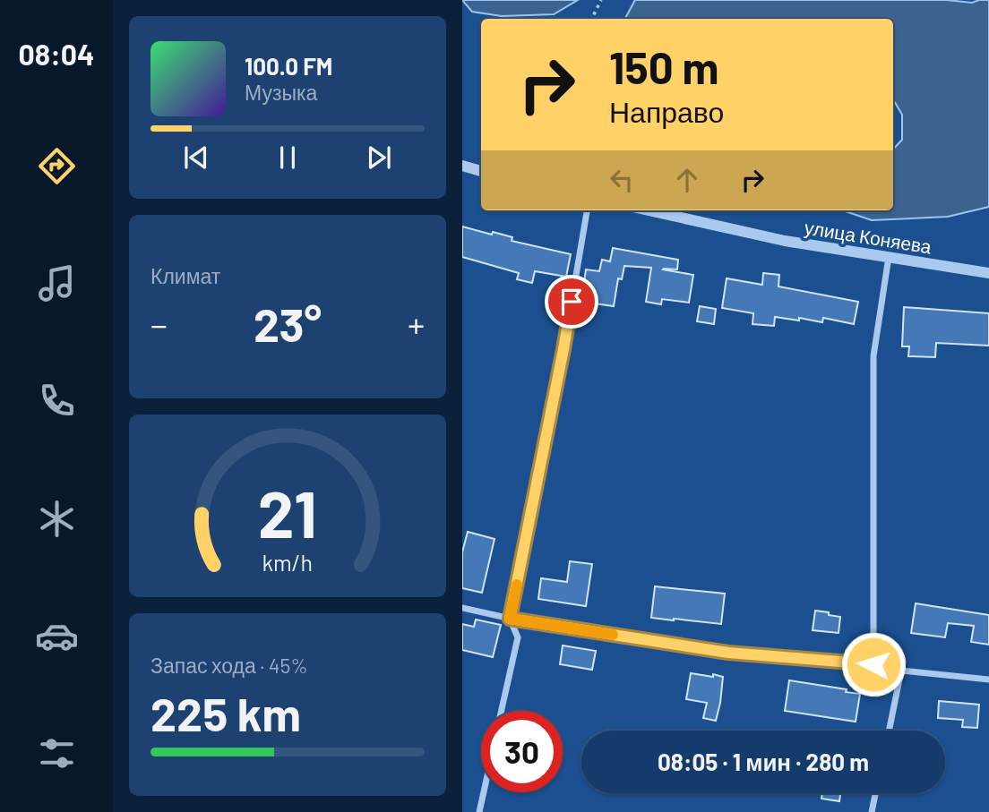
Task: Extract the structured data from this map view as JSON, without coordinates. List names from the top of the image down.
{
  "streets": {
    "street": ["улица Коняева"]
  },
  "page": {
    "tabs": "08:04",
    "turn": ["150 m", "Направо"],
    "song": ["100.0 FM", "Музыка"],
    "tile": [
      "Климат",
      ["Запас хода · 45%", "225 km"]
    ],
    "heat": ["−", "23°", "+"],
    "limit": "30",
    "trip": "08:05 · 1 мин · 280 m",
    "gauge": ["21", "km/h"]
  }
}
